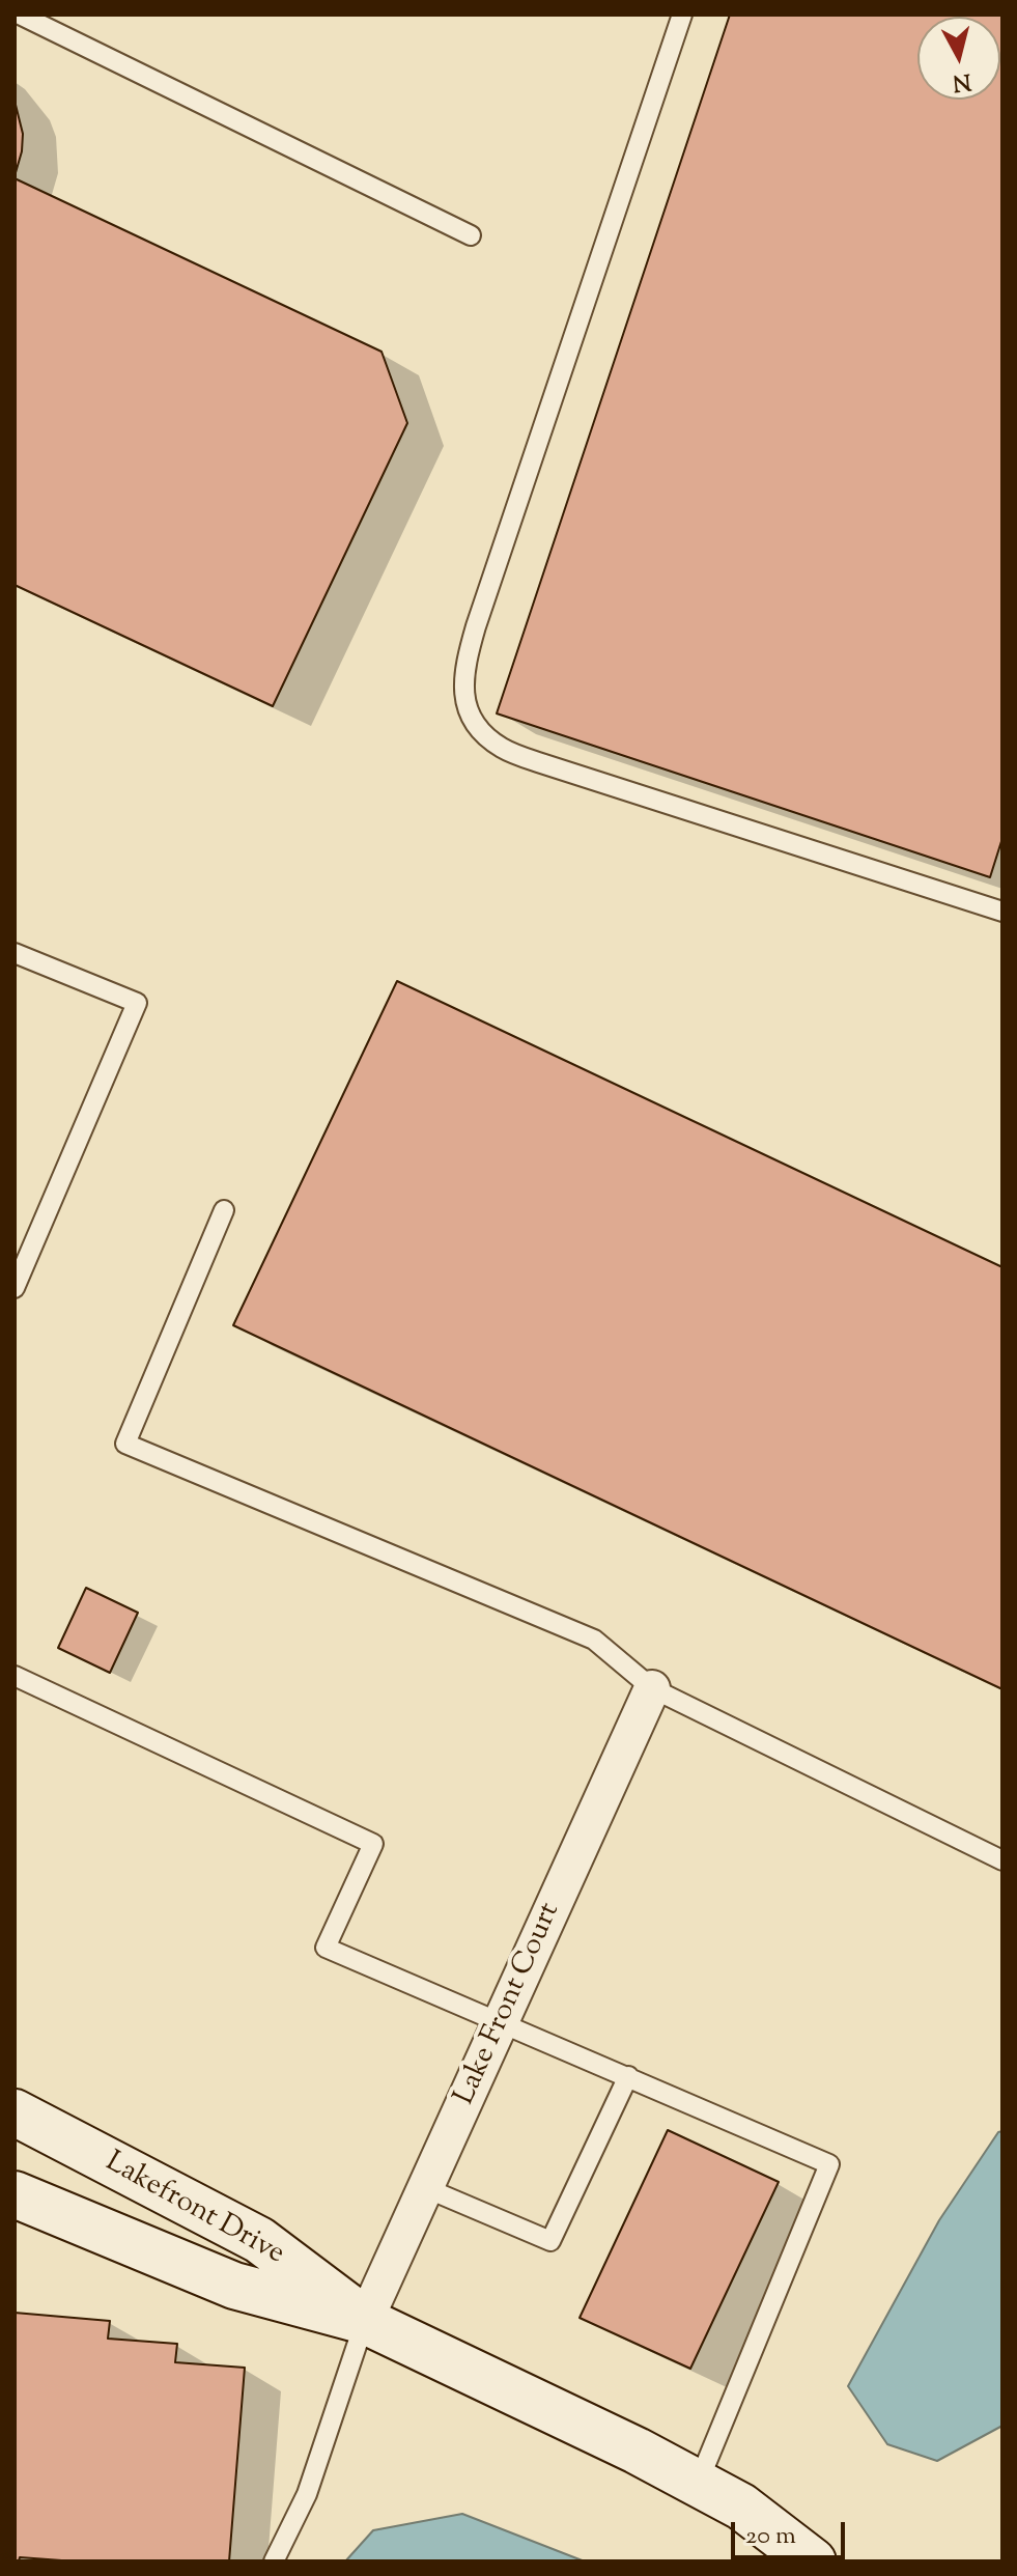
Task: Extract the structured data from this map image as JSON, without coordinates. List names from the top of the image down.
{
  "streets": {
    "street": ["Lake Front Court", "Lakefront Drive"]
  },
  "crossings": [
    ["Lake Front Court", "Lakefront Drive"]
  ],
  "scale_bar": "20 m",
  "north": "bottom"
}
